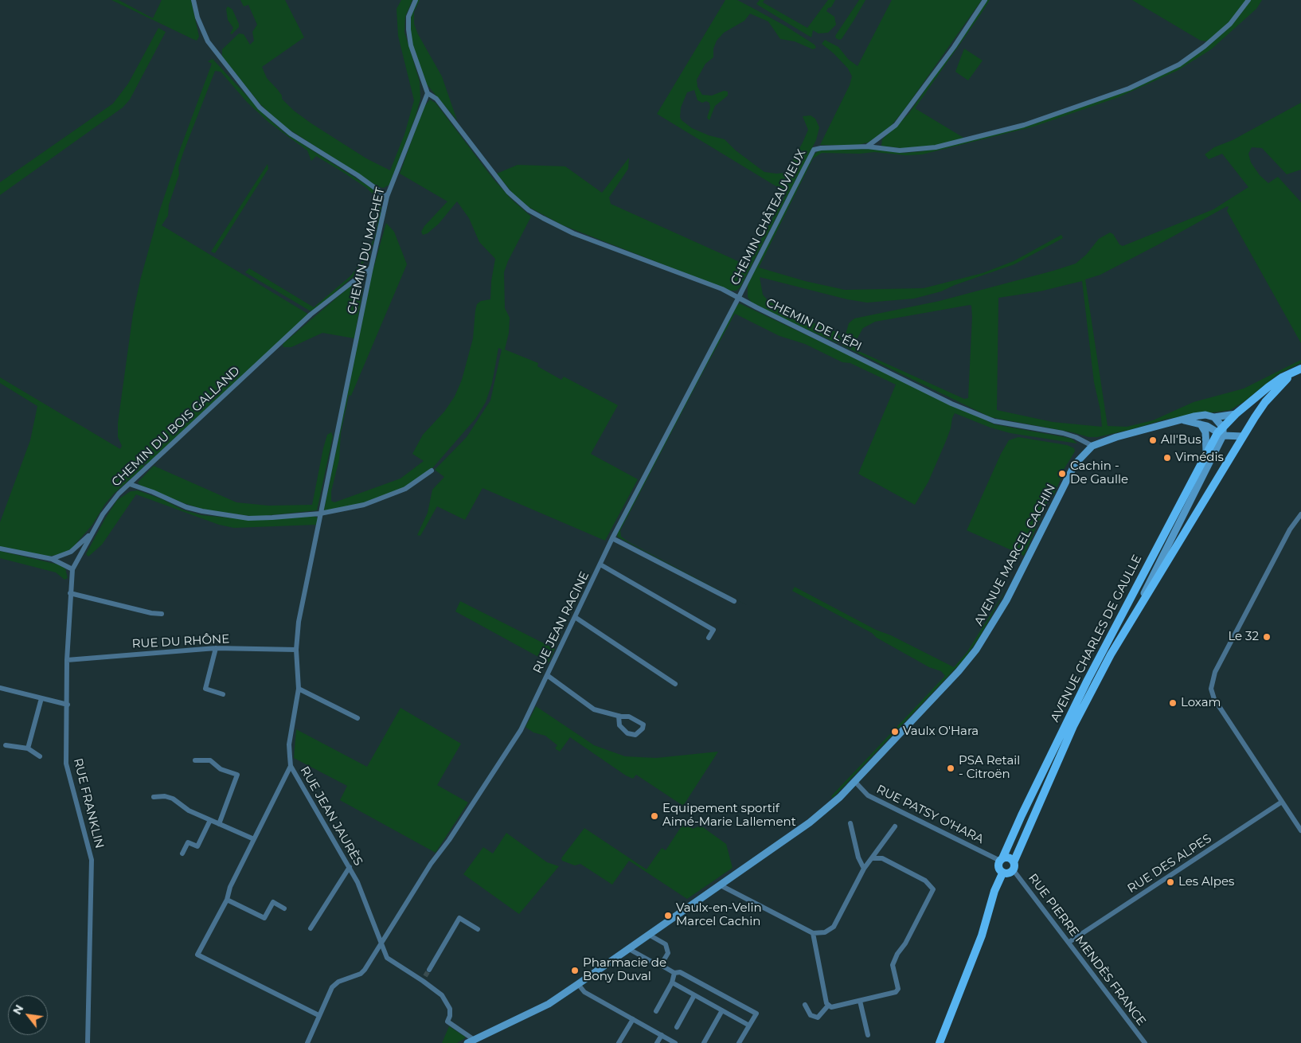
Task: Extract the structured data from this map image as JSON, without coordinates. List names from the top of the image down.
{
  "streets": {
    "main road": ["AVENUE CHARLES DE GAULLE"],
    "street": [
      "CHEMIN CHÂTEAUVIEUX",
      "CHEMIN DU MACHET",
      "CHEMIN DE L'ÉPI",
      "CHEMIN DU BOIS GALLAND",
      "AVENUE MARCEL CACHIN",
      "RUE JEAN RACINE",
      "RUE DU RHÔNE",
      "RUE FRANKLIN",
      "RUE PATSY O'HARA",
      "RUE JEAN JAURÈS",
      "RUE DES ALPES",
      "RUE PIERRE MENDÈS FRANCE"
    ]
  },
  "crossings": [
    ["CHEMIN CHÂTEAUVIEUX", "CHEMIN DE L'ÉPI"],
    ["CHEMIN CHÂTEAUVIEUX", "RUE JEAN RACINE"],
    ["CHEMIN DU MACHET", "CHEMIN DE L'ÉPI"],
    ["CHEMIN DU MACHET", "CHEMIN DU BOIS GALLAND"],
    ["CHEMIN DU MACHET", "RUE JEAN JAURÈS"],
    ["CHEMIN DE L'ÉPI", "AVENUE MARCEL CACHIN"],
    ["CHEMIN DE L'ÉPI", "RUE JEAN RACINE"],
    ["CHEMIN DU BOIS GALLAND", "RUE FRANKLIN"],
    ["AVENUE MARCEL CACHIN", "AVENUE CHARLES DE GAULLE"],
    ["AVENUE MARCEL CACHIN", "RUE PATSY O'HARA"],
    ["AVENUE MARCEL CACHIN", "RUE JEAN JAURÈS"],
    ["RUE JEAN RACINE", "RUE JEAN JAURÈS"],
    ["AVENUE CHARLES DE GAULLE", "RUE PATSY O'HARA"],
    ["AVENUE CHARLES DE GAULLE", "RUE PIERRE MENDÈS FRANCE"],
    ["RUE DU RHÔNE", "RUE FRANKLIN"],
    ["RUE DU RHÔNE", "RUE JEAN JAURÈS"],
    ["RUE PATSY O'HARA", "RUE PIERRE MENDÈS FRANCE"],
    ["RUE DES ALPES", "RUE PIERRE MENDÈS FRANCE"]
  ],
  "places": [
    "All'Bus",
    "Vimédis",
    "Cachin - De Gaulle",
    "Le 32",
    "Loxam",
    "Vaulx O'Hara",
    "PSA Retail - Citroën",
    "Equipement sportif Aimé-Marie Lallement",
    "Les Alpes",
    "Vaulx-en-Velin Marcel Cachin",
    "Pharmacie de Bony Duval"
  ],
  "north": "top left"
}
